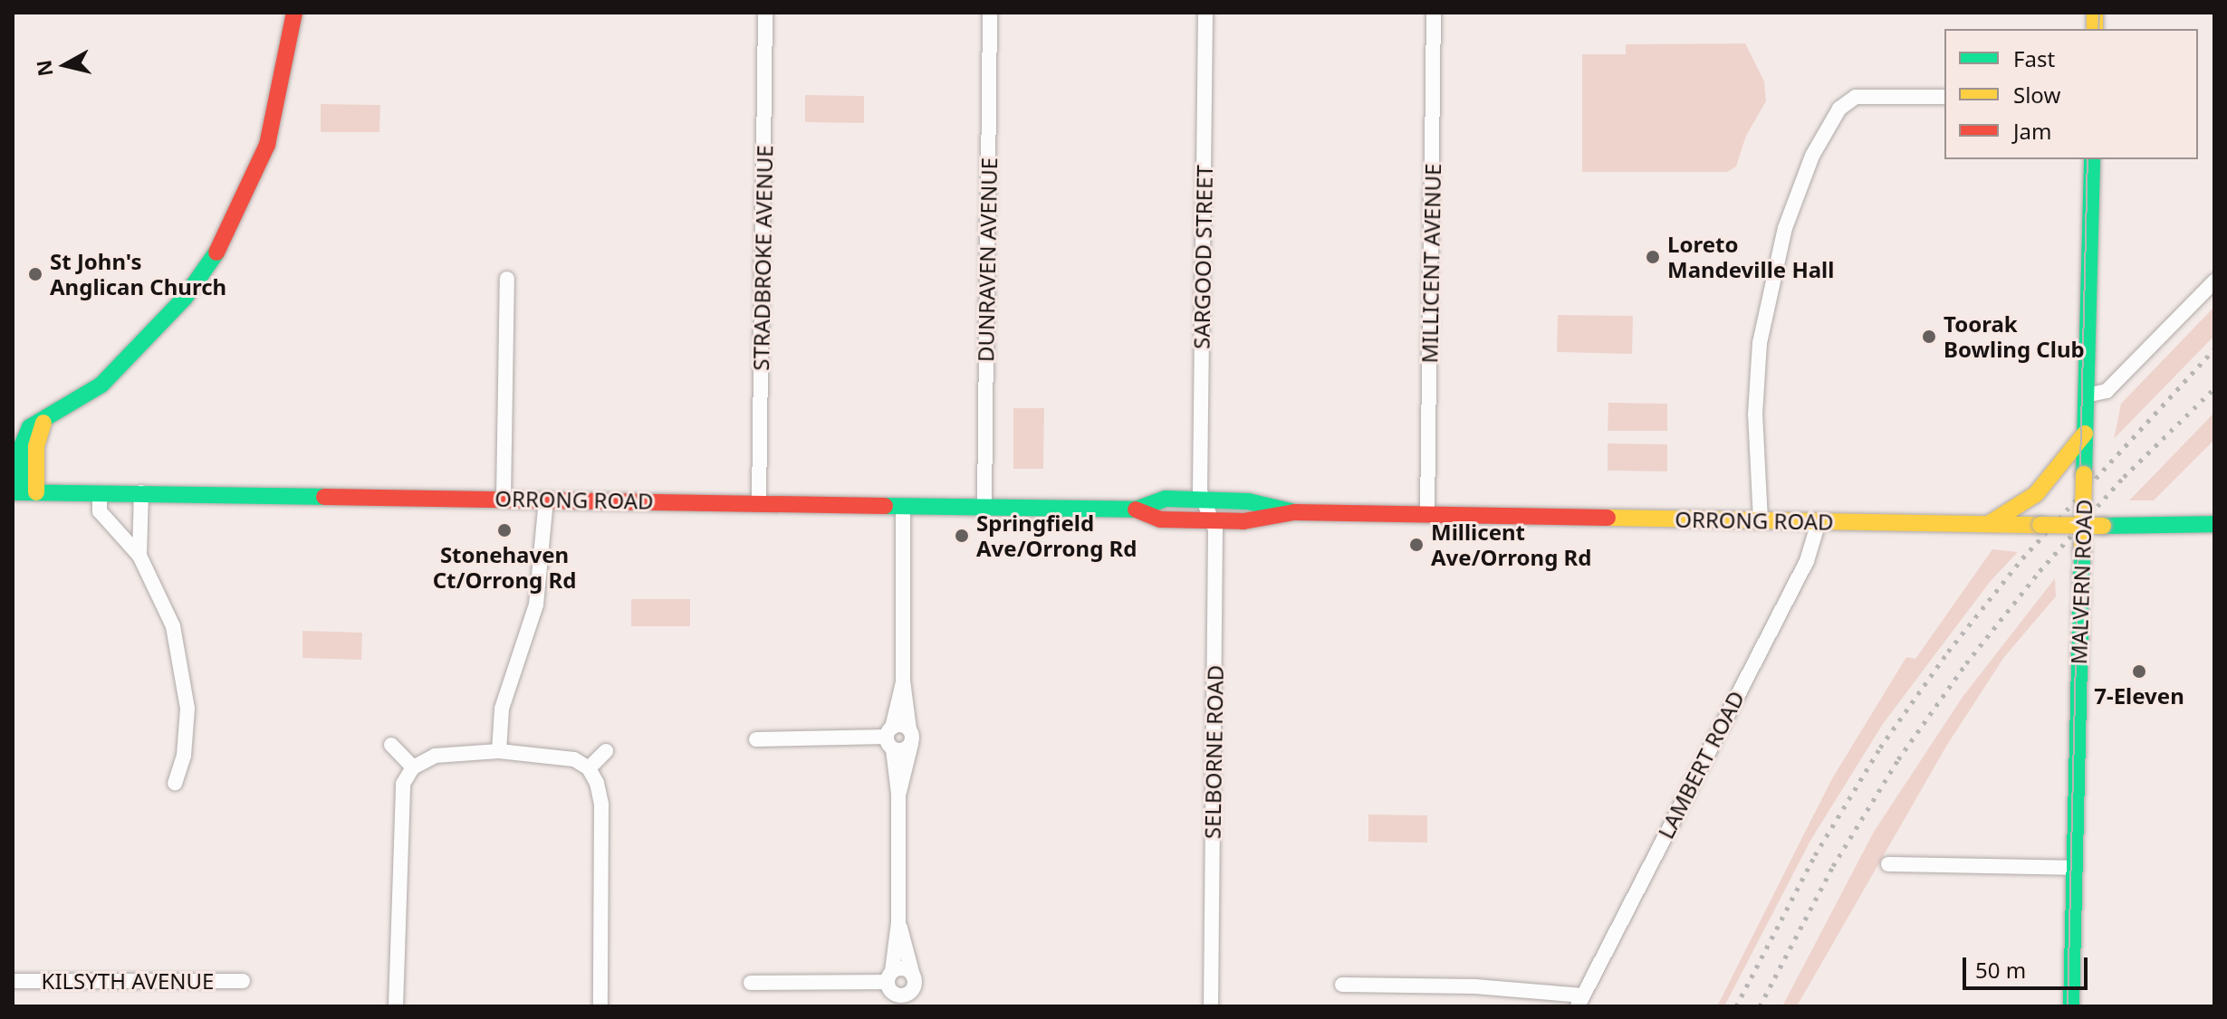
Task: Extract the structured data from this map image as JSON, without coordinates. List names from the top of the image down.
{
  "streets": {
    "main road": ["ORRONG ROAD", "MALVERN ROAD"],
    "street": [
      "SARGOOD STREET",
      "STRADBROKE AVENUE",
      "DUNRAVEN AVENUE",
      "MILLICENT AVENUE",
      "SELBORNE ROAD",
      "LAMBERT ROAD",
      "KILSYTH AVENUE"
    ]
  },
  "crossings": [
    ["SARGOOD STREET", "ORRONG ROAD"],
    ["SARGOOD STREET", "SELBORNE ROAD"],
    ["STRADBROKE AVENUE", "ORRONG ROAD"],
    ["DUNRAVEN AVENUE", "ORRONG ROAD"],
    ["MILLICENT AVENUE", "ORRONG ROAD"],
    ["ORRONG ROAD", "MALVERN ROAD"],
    ["ORRONG ROAD", "SELBORNE ROAD"],
    ["ORRONG ROAD", "LAMBERT ROAD"]
  ],
  "places": [
    "Loreto Mandeville Hall",
    "St John's Anglican Church",
    "Toorak Bowling Club",
    "Stonehaven Ct/Orrong Rd",
    "Springfield Ave/Orrong Rd",
    "Millicent Ave/Orrong Rd",
    "7-Eleven"
  ],
  "legend": ["Fast", "Slow", "Jam"],
  "scale_bar": "50 m",
  "north": "left"
}
